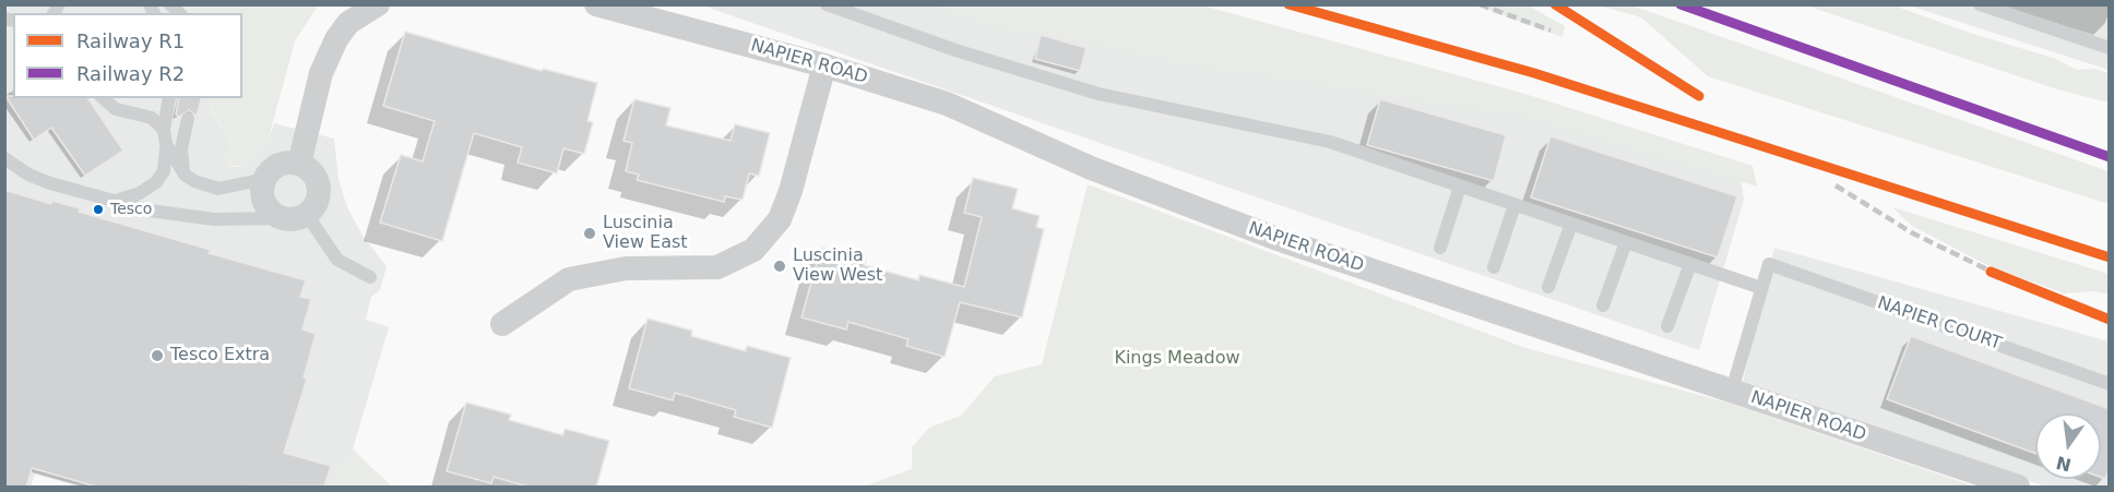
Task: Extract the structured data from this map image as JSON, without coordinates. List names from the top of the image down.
{
  "streets": {
    "street": ["NAPIER ROAD"],
    "lane": ["NAPIER COURT"]
  },
  "parks": ["Kings Meadow"],
  "places": [
    "Tesco",
    "Luscinia View East",
    "Luscinia View West",
    "Tesco Extra"
  ],
  "lines": ["rail line R1", "rail line R2"],
  "legend": ["Railway R1", "Railway R2"],
  "north": "bottom"
}
